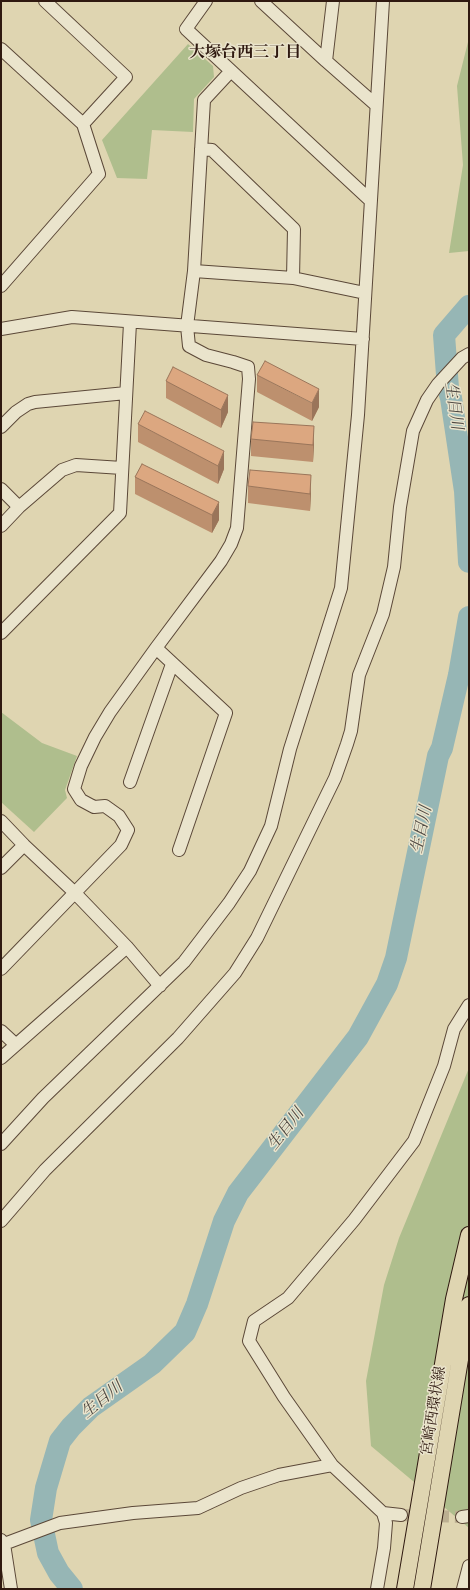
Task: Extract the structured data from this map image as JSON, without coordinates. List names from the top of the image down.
{
  "streets": {
    "main road": ["宮崎西環状線"]
  },
  "districts": ["大塚台西三丁目"],
  "water": ["生目川"]
}
